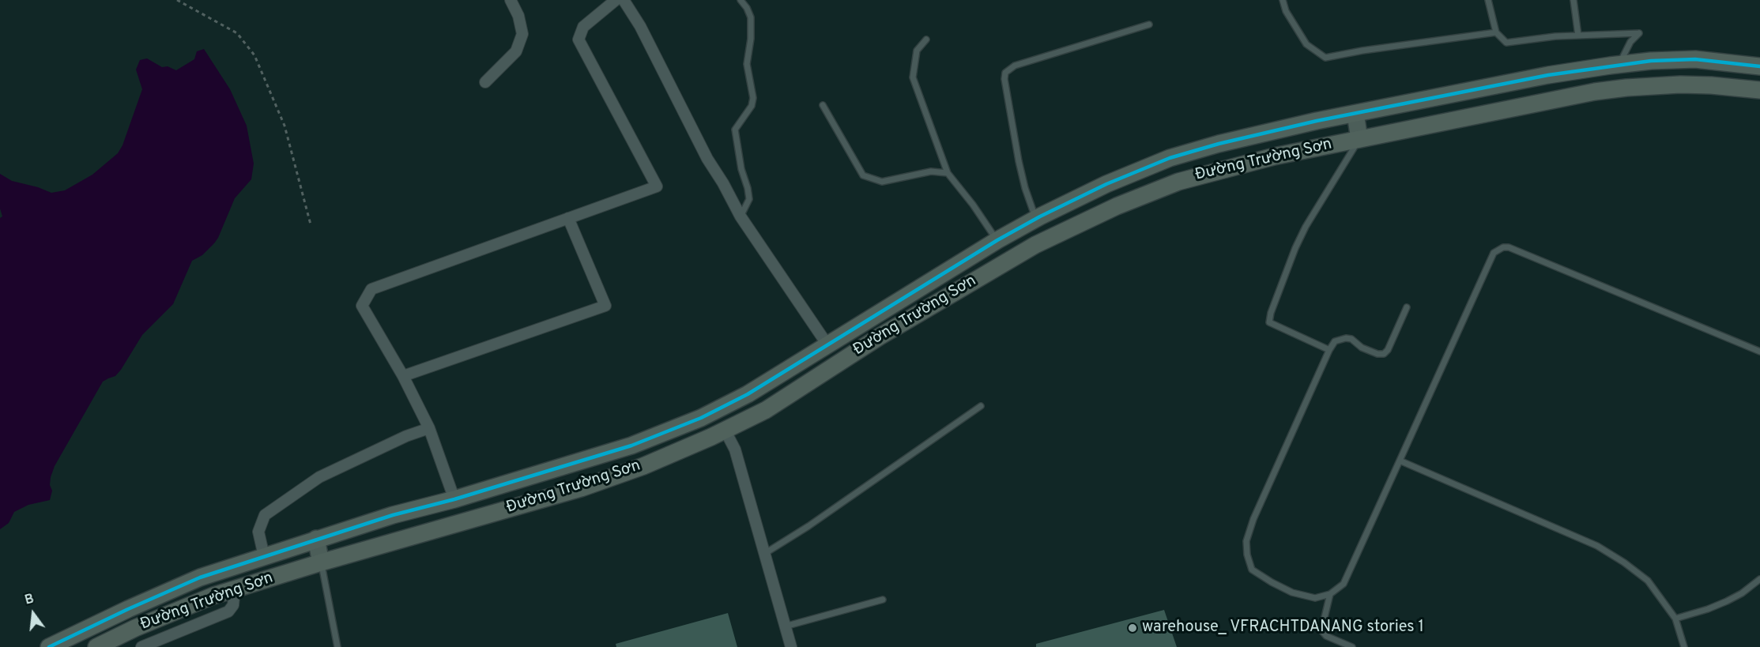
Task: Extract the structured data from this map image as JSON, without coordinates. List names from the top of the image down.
{
  "streets": {
    "highway": ["Đường Trường Sơn"]
  },
  "places": ["warehouse_ VFRACHTDANANG stories 1"],
  "north": "top"
}
